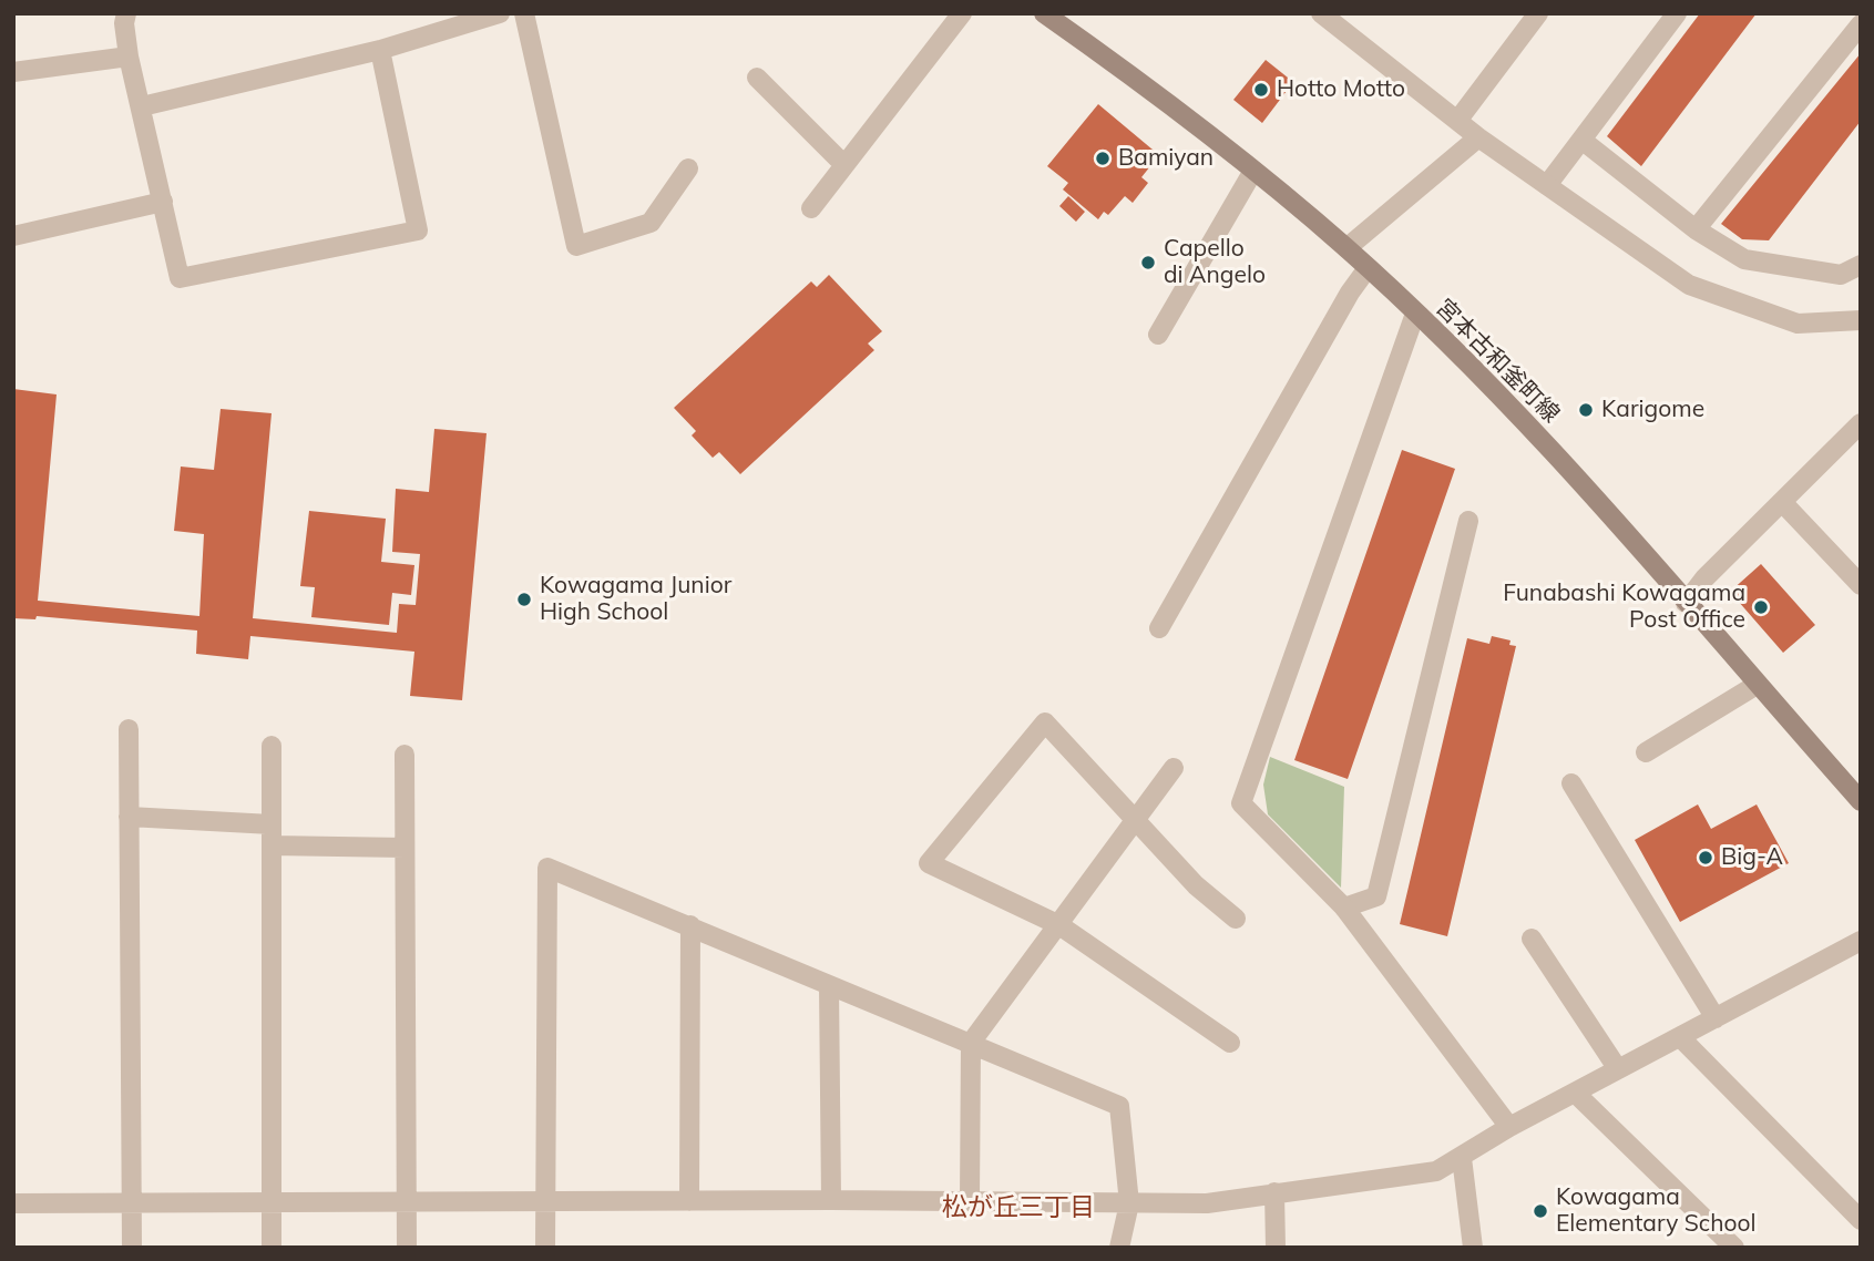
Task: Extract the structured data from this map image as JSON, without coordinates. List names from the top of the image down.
{
  "streets": {
    "street": ["宮本古和釜町線"]
  },
  "districts": ["松が丘三丁目"],
  "places": [
    "Hotto Motto",
    "Bamiyan",
    "Capello di Angelo",
    "Karigome",
    "Kowagama Junior High School",
    "Funabashi Kowagama Post Office",
    "Big-A",
    "Kowagama Elementary School"
  ]
}
